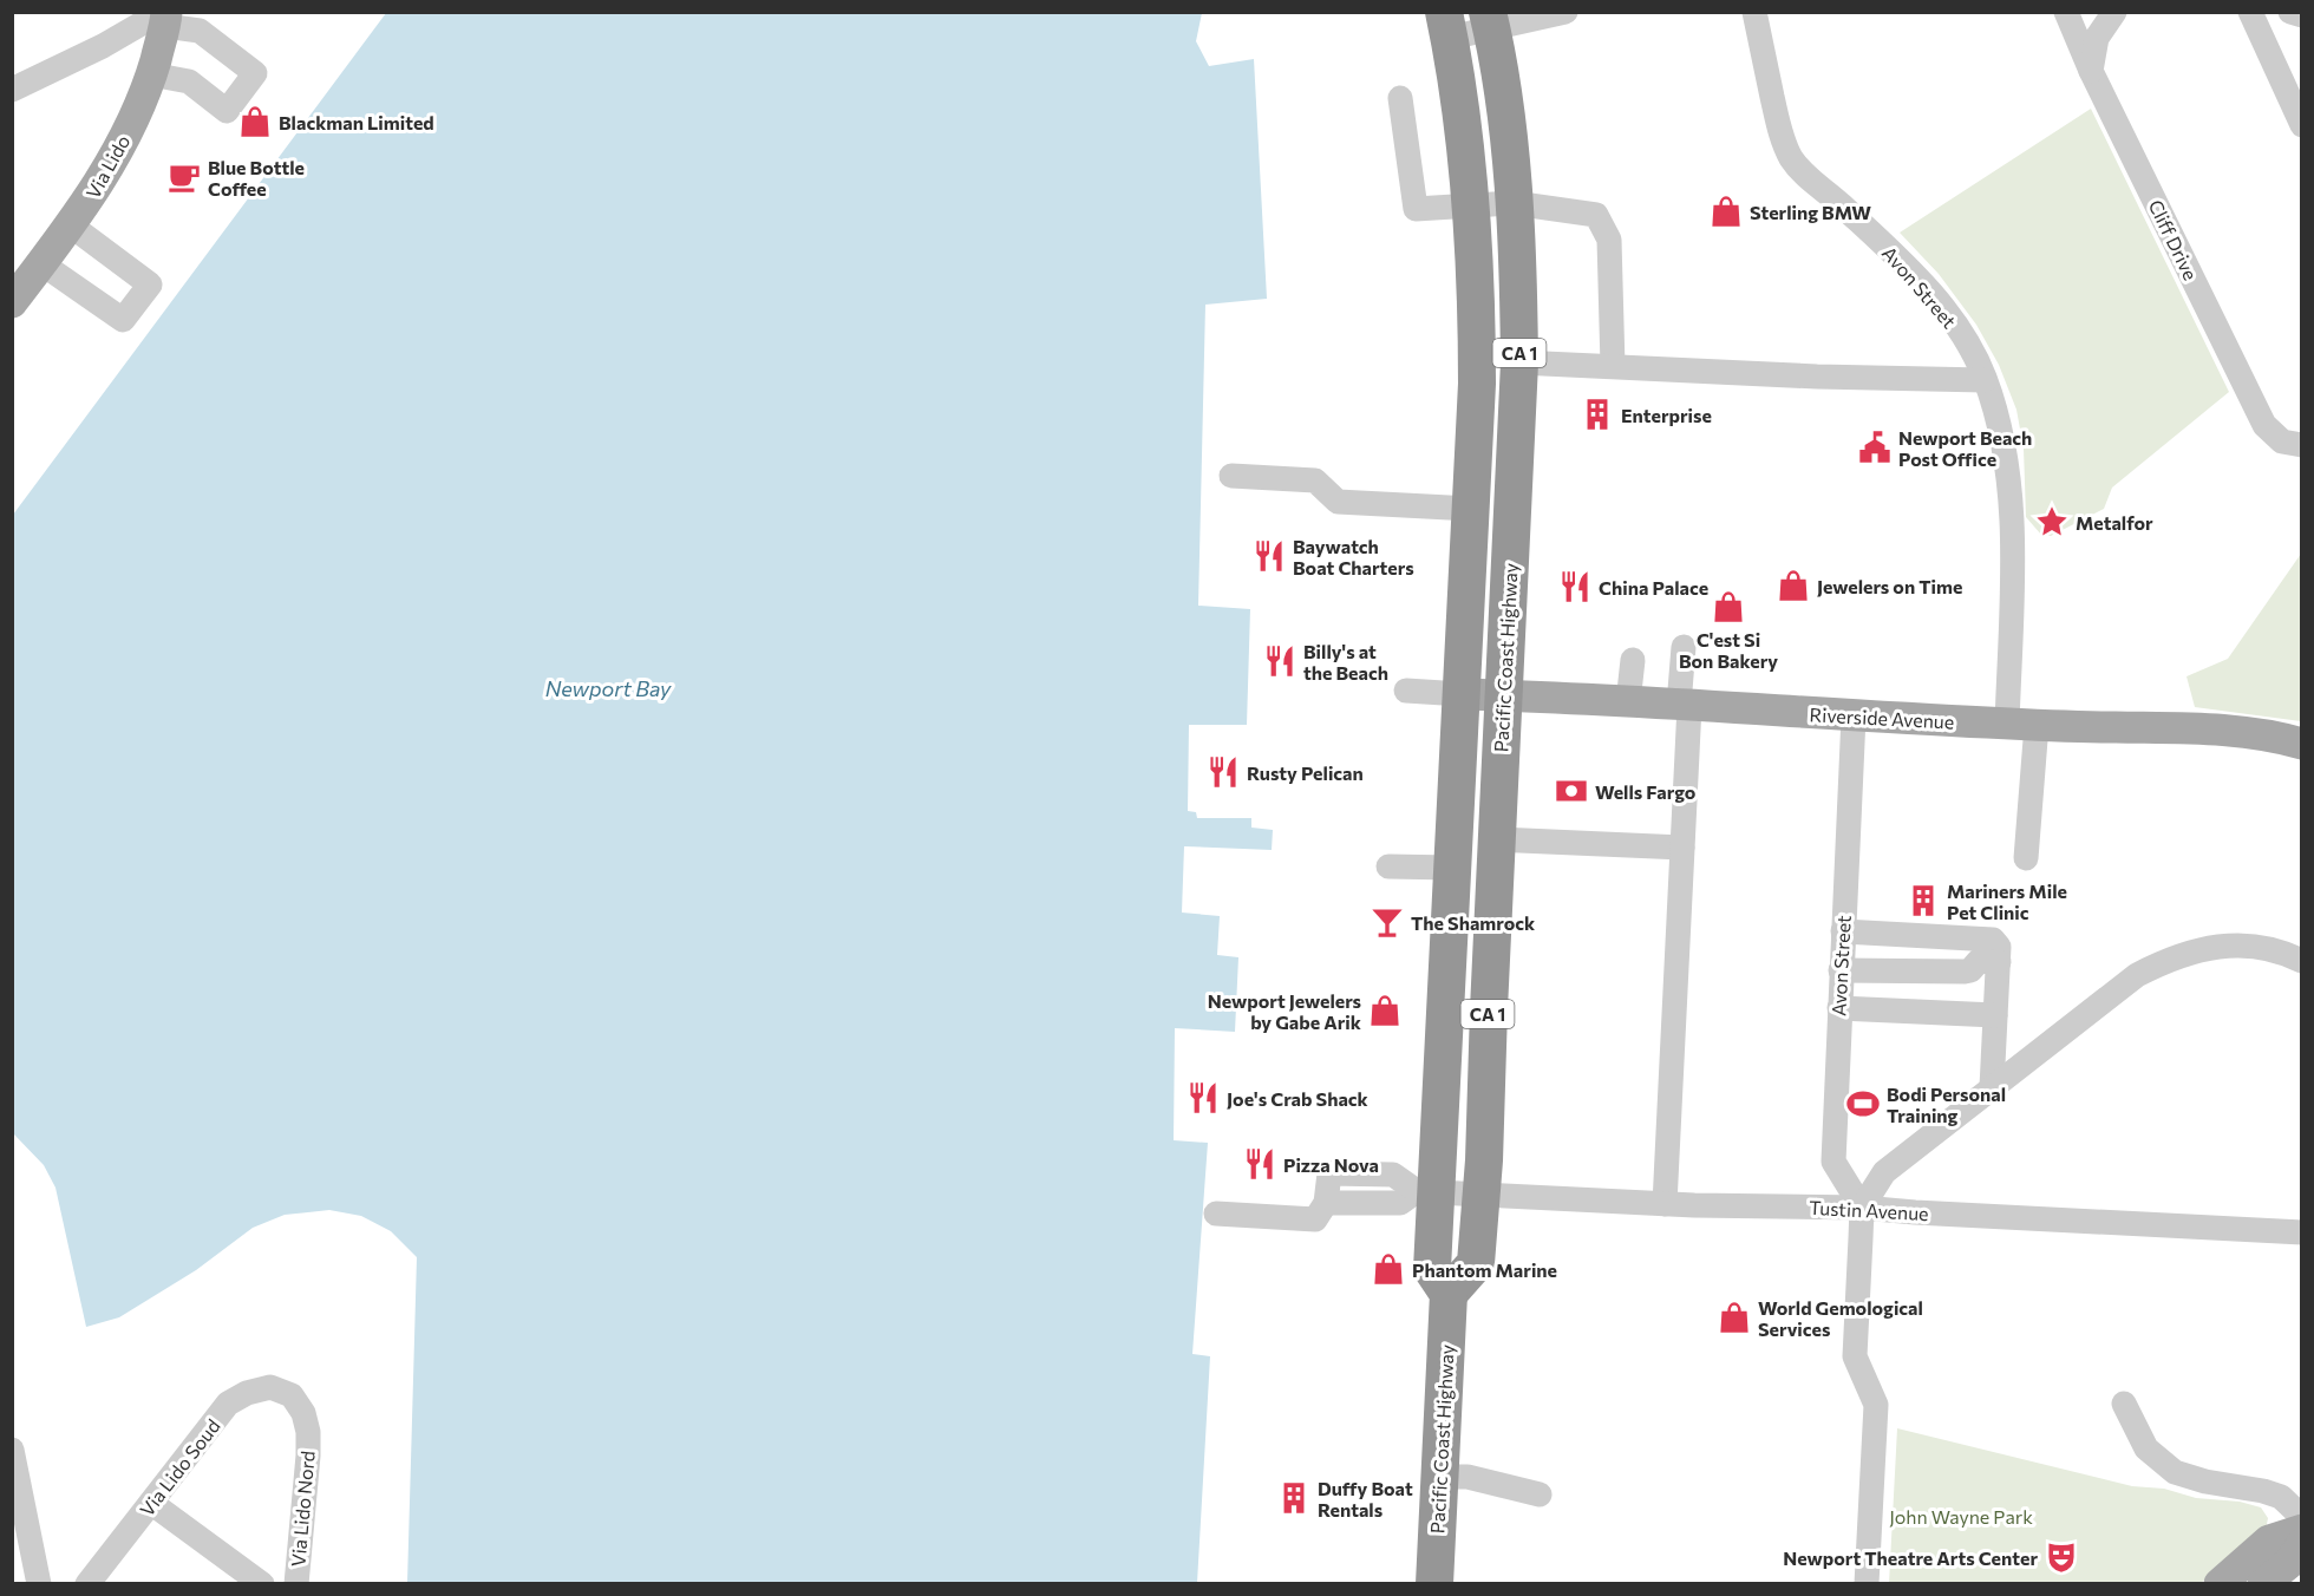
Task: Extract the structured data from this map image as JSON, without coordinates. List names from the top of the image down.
{
  "streets": {
    "highway": ["CA 1", "Pacific Coast Highway"],
    "main road": ["Via Lido", "Riverside Avenue"],
    "street": [
      "Cliff Drive",
      "Avon Street",
      "Tustin Avenue",
      "Via Lido Soud",
      "Via Lido Nord"
    ]
  },
  "crossings": [
    ["Avon Street", "Riverside Avenue"],
    ["Avon Street", "Tustin Avenue"],
    ["Pacific Coast Highway", "Riverside Avenue"],
    ["Pacific Coast Highway", "Tustin Avenue"],
    ["Via Lido Soud", "Via Lido Nord"]
  ],
  "water": ["Newport Bay"],
  "parks": ["John Wayne Park"],
  "places": {
    "shop": [
      "Blackman Limited",
      "Sterling BMW",
      "Jewelers on Time",
      "C'est Si Bon Bakery",
      "Newport Jewelers by Gabe Arik",
      "Phantom Marine",
      "World Gemological Services"
    ],
    "cafe": ["Blue Bottle Coffee"],
    "building": ["Enterprise", "Mariners Mile Pet Clinic", "Duffy Boat Rentals"],
    "public building": ["Newport Beach Post Office"],
    "place": ["Metalfor"],
    "restaurant": [
      "Baywatch Boat Charters",
      "China Palace",
      "Billy's at the Beach",
      "Rusty Pelican",
      "Joe's Crab Shack",
      "Pizza Nova"
    ],
    "bank": ["Wells Fargo"],
    "bar": ["The Shamrock"],
    "sports": ["Bodi Personal Training"],
    "theatre": ["Newport Theatre Arts Center"]
  }
}
